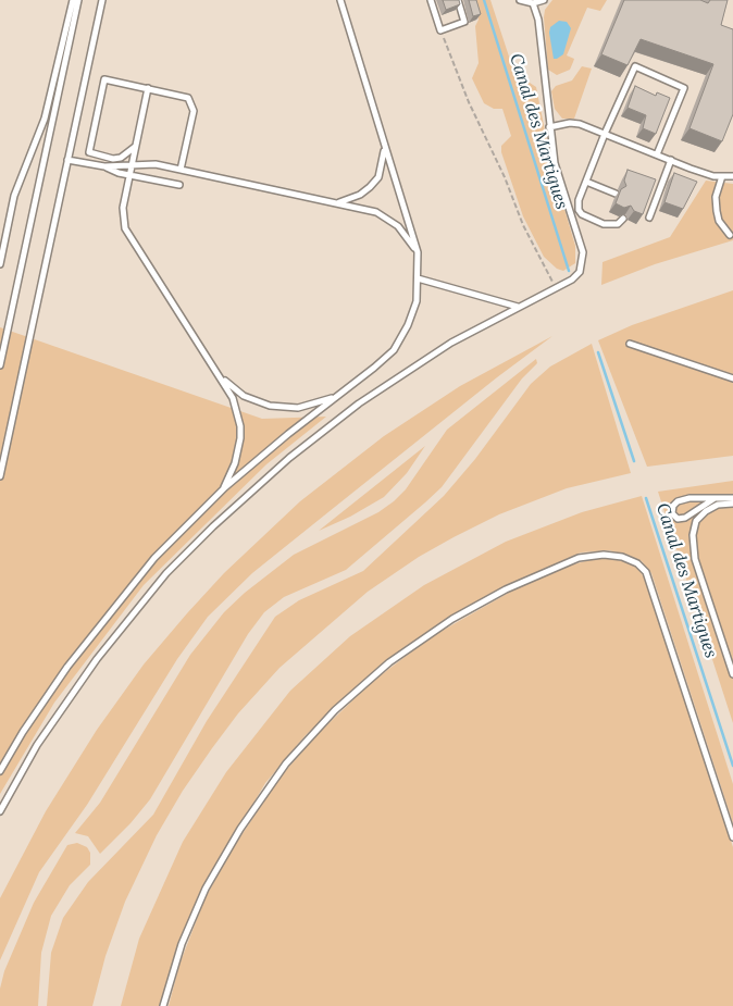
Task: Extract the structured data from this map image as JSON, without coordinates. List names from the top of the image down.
{
  "water": ["Canal des Martigues"]
}
